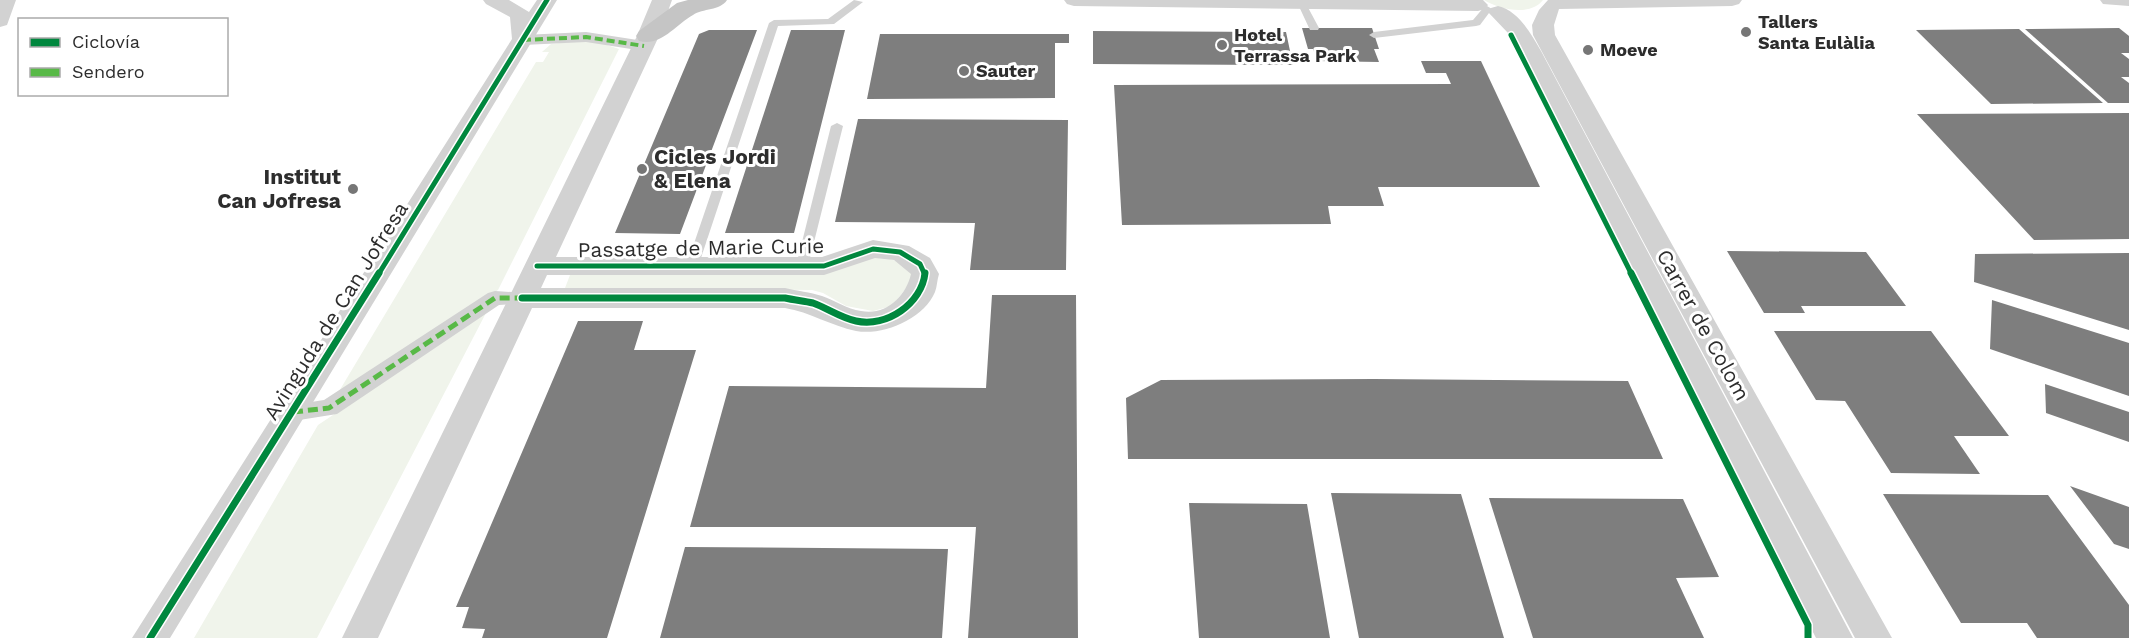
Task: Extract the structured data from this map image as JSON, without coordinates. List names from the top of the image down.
{
  "streets": {
    "street": ["Passatge de Marie Curie", "Avinguda de Can Jofresa", "Carrer de Colom"]
  },
  "crossings": [
    ["Passatge de Marie Curie", "Avinguda de Can Jofresa"]
  ],
  "places": [
    "Tallers Santa Eulàlia",
    "Hotel Terrassa Park",
    "Moeve",
    "Sauter",
    "Cicles Jordi & Elena",
    "Institut Can Jofresa"
  ],
  "legend": ["Ciclovía", "Sendero"]
}
